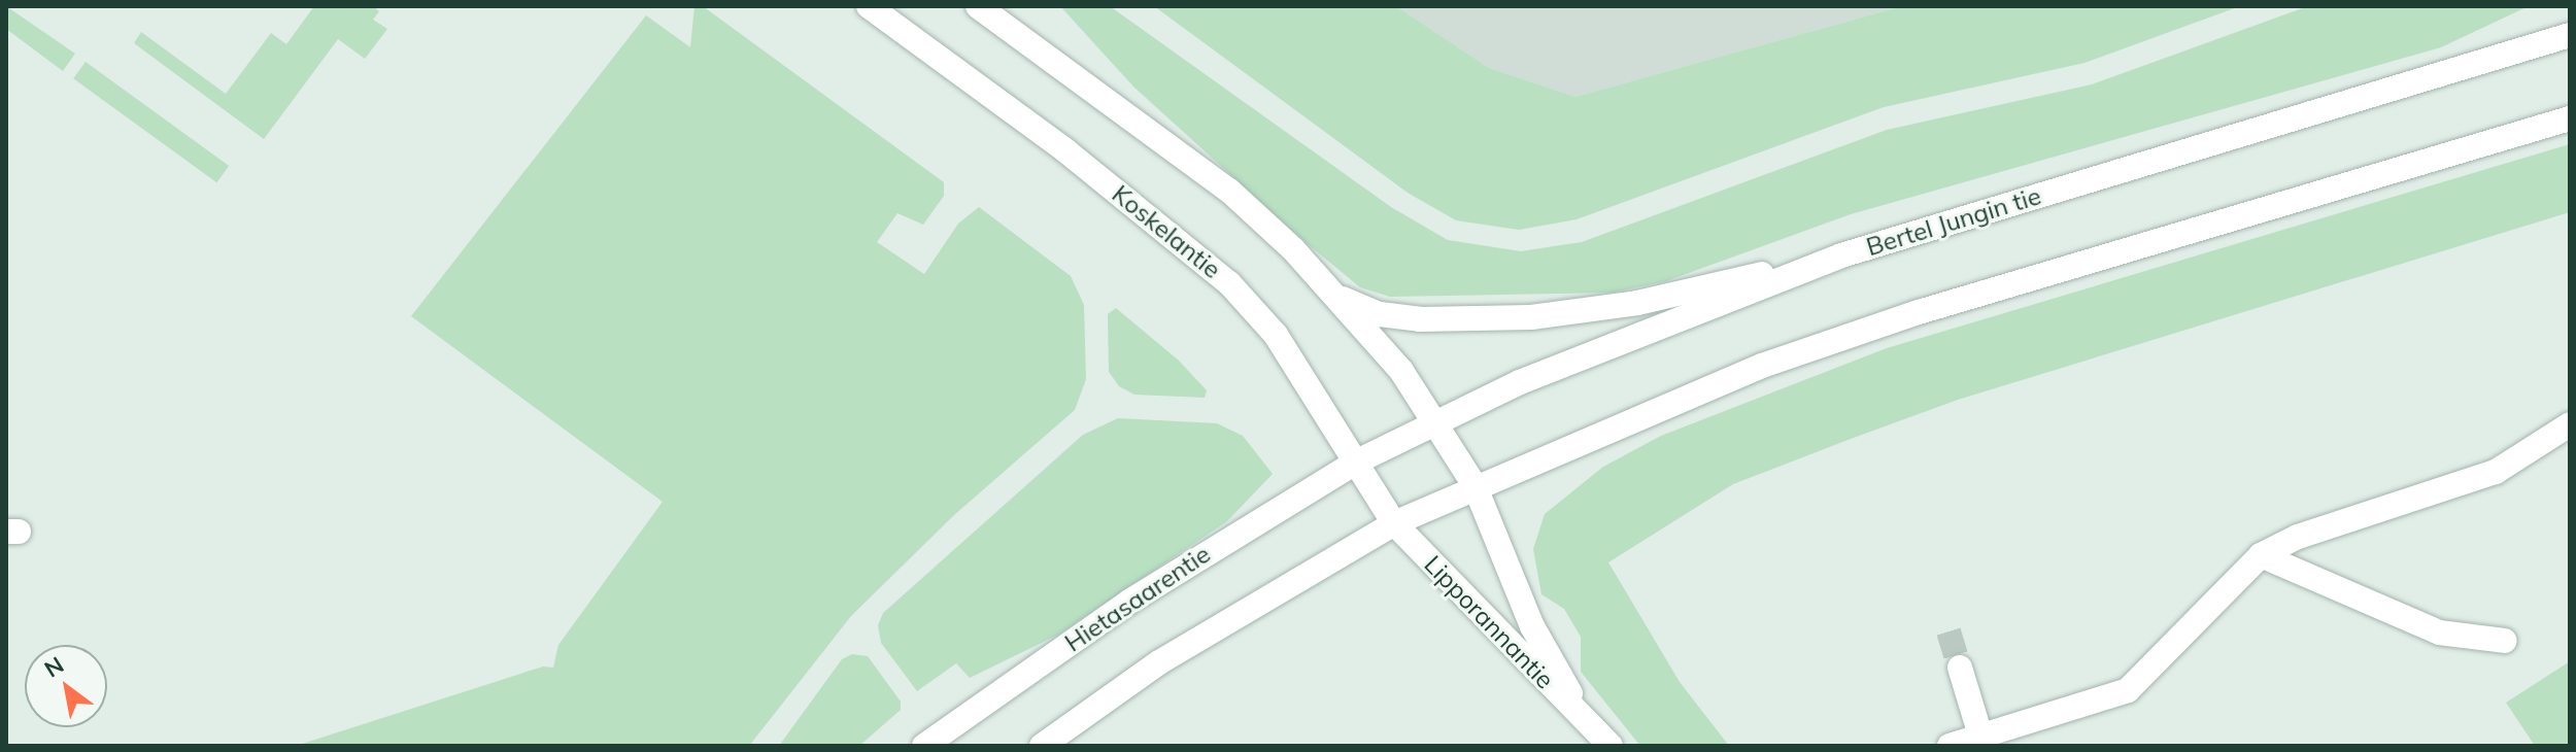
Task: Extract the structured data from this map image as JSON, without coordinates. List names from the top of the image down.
{
  "streets": {
    "main road": [
      "Bertel Jungin tie",
      "Koskelantie",
      "Hietasaarentie",
      "Lipporannantie"
    ]
  },
  "crossings": [
    ["Bertel Jungin tie", "Koskelantie"],
    ["Bertel Jungin tie", "Hietasaarentie"],
    ["Koskelantie", "Hietasaarentie"],
    ["Koskelantie", "Lipporannantie"]
  ],
  "north": "top left"
}
